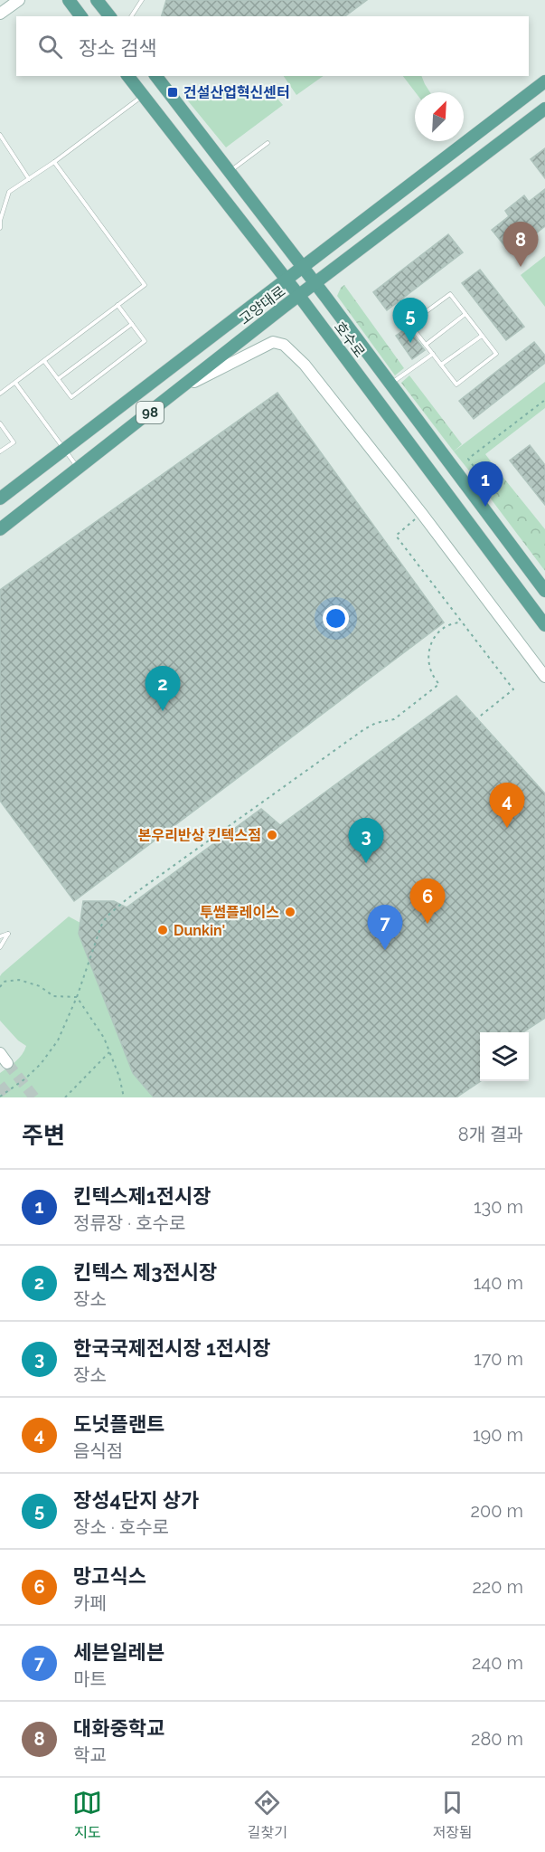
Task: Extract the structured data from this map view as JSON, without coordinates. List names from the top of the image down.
{
  "streets": {
    "main road": ["고양대로", "호수로", "98"]
  },
  "crossings": [
    ["고양대로", "호수로"]
  ],
  "places": {
    "transit": ["건설산업혁신센터"],
    "other": ["본우리반상 킨텍스점", "투썸플레이스", "Dunkin'"]
  },
  "north": "top right",
  "page": {
    "search": "장소 검색",
    "pins": [
      "8",
      "5",
      "1",
      "2",
      "4",
      "3",
      "6",
      "7"
    ],
    "heading": ["주변", "8개 결과"],
    "list": [
      {
        "mark": "1",
        "name": "킨텍스제1전시장",
        "note": "정류장 · 호수로",
        "value": "130 m"
      },
      {
        "mark": "2",
        "name": "킨텍스 제3전시장",
        "note": "장소",
        "value": "140 m"
      },
      {
        "mark": "3",
        "name": "한국국제전시장 1전시장",
        "note": "장소",
        "value": "170 m"
      },
      {
        "mark": "4",
        "name": "도넛플랜트",
        "note": "음식점",
        "value": "190 m"
      },
      {
        "mark": "5",
        "name": "장성4단지 상가",
        "note": "장소 · 호수로",
        "value": "200 m"
      },
      {
        "mark": "6",
        "name": "망고식스",
        "note": "카페",
        "value": "220 m"
      },
      {
        "mark": "7",
        "name": "세븐일레븐",
        "note": "마트",
        "value": "240 m"
      },
      {
        "mark": "8",
        "name": "대화중학교",
        "note": "학교",
        "value": "280 m"
      }
    ],
    "nav": ["지도", "길찾기", "저장됨"]
  }
}
